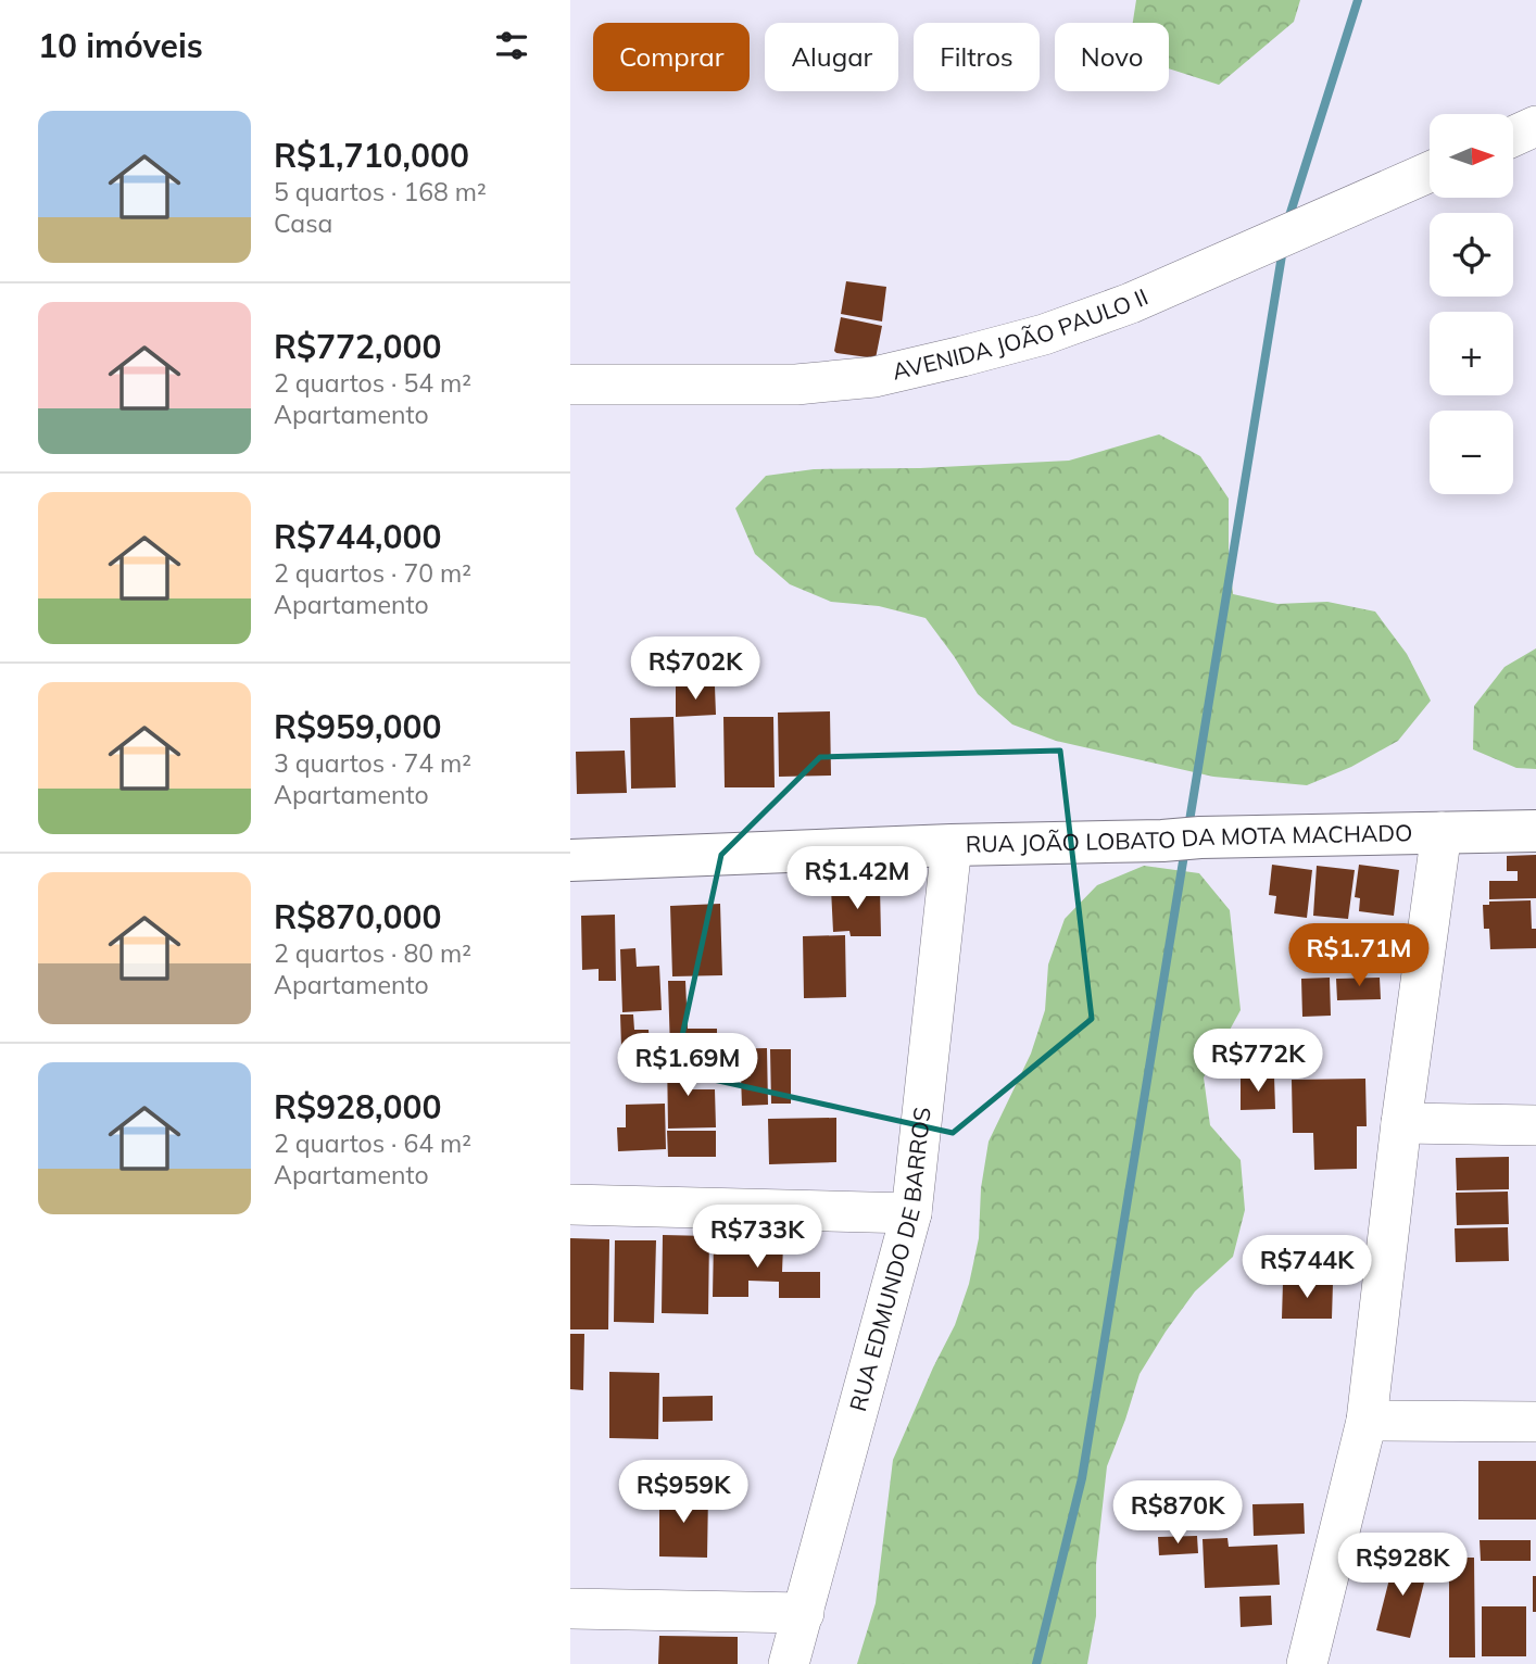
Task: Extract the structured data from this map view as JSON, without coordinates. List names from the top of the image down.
{
  "streets": {
    "main road": ["RUA JOÃO LOBATO DA MOTA MACHADO"],
    "street": ["AVENIDA JOÃO PAULO II", "RUA EDMUNDO DE BARROS"]
  },
  "crossings": [
    ["RUA JOÃO LOBATO DA MOTA MACHADO", "RUA EDMUNDO DE BARROS"]
  ],
  "north": "right",
  "page": {
    "heading": "10 imóveis",
    "chip": [
      "Comprar",
      "Alugar",
      "Filtros",
      "Novo"
    ],
    "list": [
      {
        "name": "R$1,710,000",
        "note": "5 quartos · 168 m² · Casa"
      },
      {
        "name": "R$772,000",
        "note": "2 quartos · 54 m² · Apartamento"
      },
      {
        "name": "R$744,000",
        "note": "2 quartos · 70 m² · Apartamento"
      },
      {
        "name": "R$959,000",
        "note": "3 quartos · 74 m² · Apartamento"
      },
      {
        "name": "R$870,000",
        "note": "2 quartos · 80 m² · Apartamento"
      },
      {
        "name": "R$928,000",
        "note": "2 quartos · 64 m² · Apartamento"
      }
    ],
    "map_buttons": ["+", "−"],
    "price": [
      "R$702K",
      "R$1.42M",
      "R$1.71M",
      "R$772K",
      "R$1.69M",
      "R$733K",
      "R$744K",
      "R$959K",
      "R$870K",
      "R$928K"
    ]
  }
}
